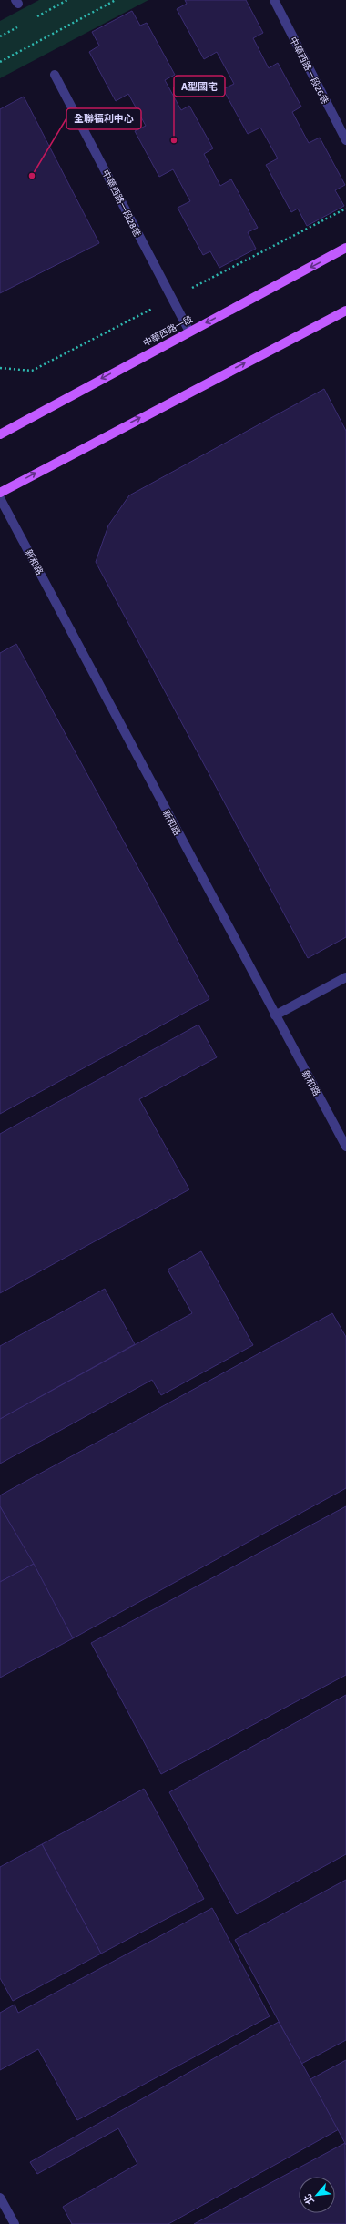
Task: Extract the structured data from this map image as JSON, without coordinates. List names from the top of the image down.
{
  "streets": {
    "main road": ["中華西路一段"],
    "street": ["中華西路一段26巷", "中華西路一段28巷", "新和路"]
  },
  "crossings": [
    ["中華西路一段28巷", "中華西路一段"]
  ],
  "places": ["A型國宅", "全聯福利中心"],
  "north": "bottom left"
}
